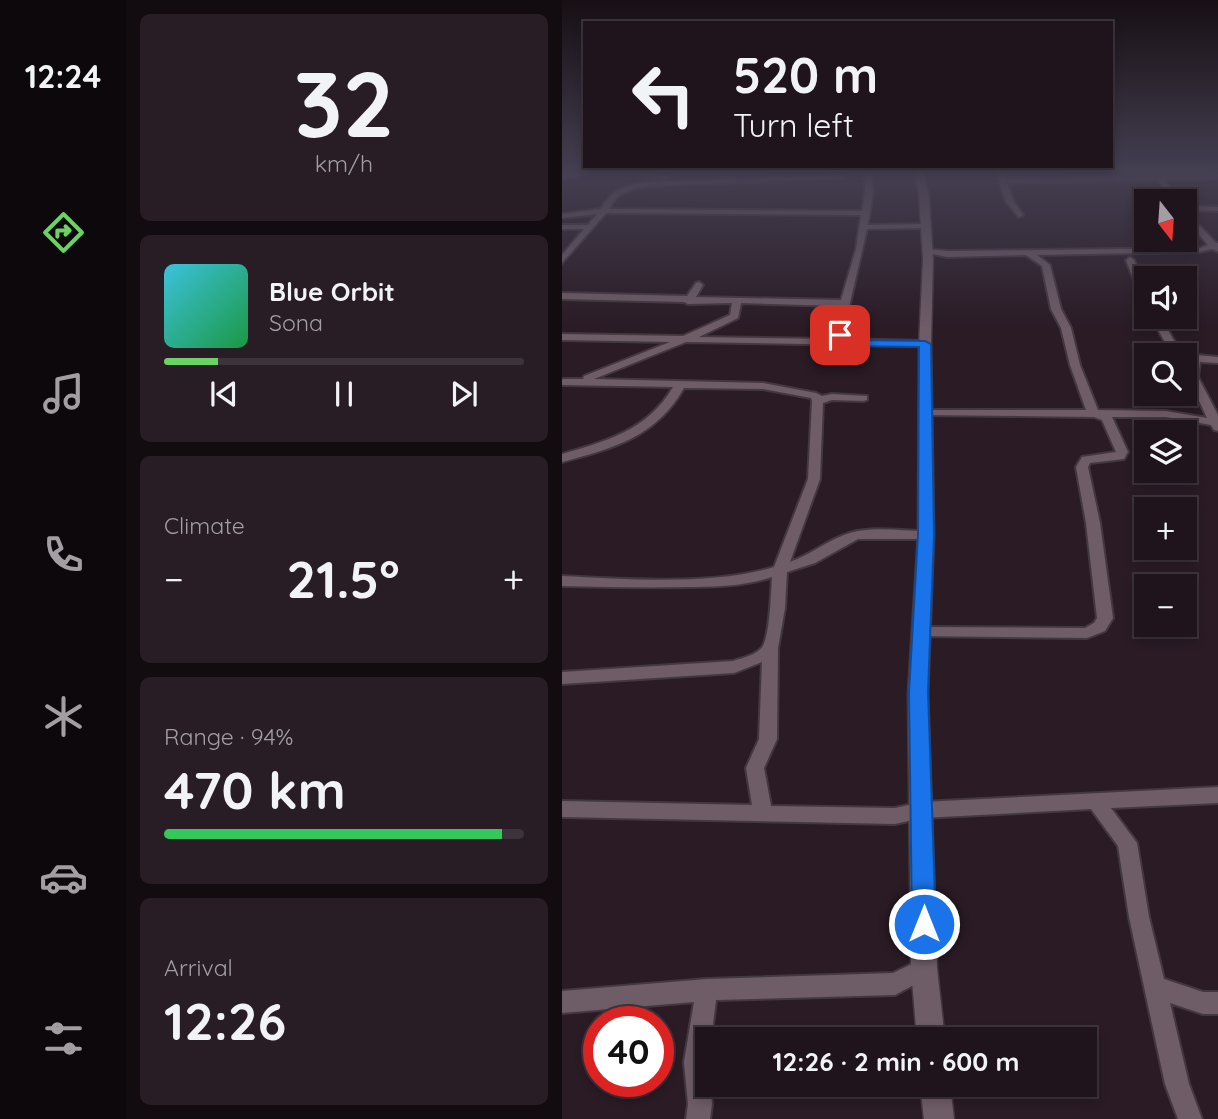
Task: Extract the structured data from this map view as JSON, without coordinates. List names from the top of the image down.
{
  "north": "bottom",
  "page": {
    "tabs": "12:24",
    "tile": [
      ["32", "km/h"],
      "Climate",
      ["Range · 94%", "470 km"],
      ["Arrival", "12:26"]
    ],
    "turn": ["520 m", "Turn left"],
    "map_buttons": ["+", "−"],
    "song": ["Blue Orbit", "Sona"],
    "heat": ["−", "21.5°", "+"],
    "limit": "40",
    "trip": "12:26 · 2 min · 600 m"
  }
}
